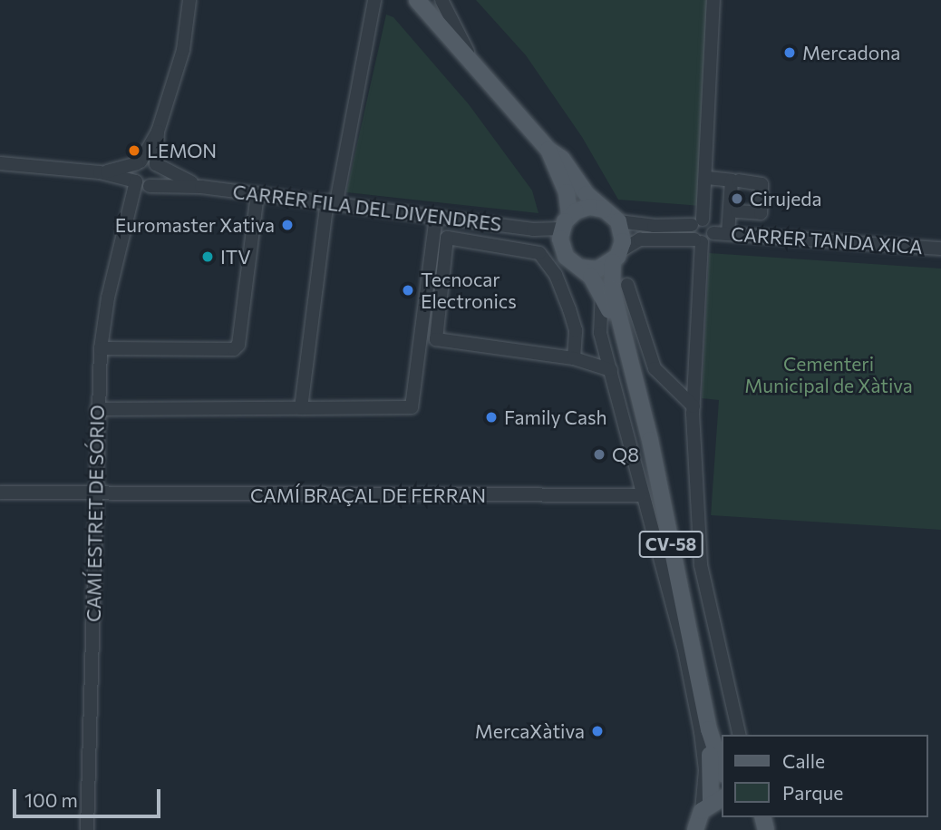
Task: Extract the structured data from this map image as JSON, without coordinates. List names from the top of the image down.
{
  "streets": {
    "main road": ["CV-58"],
    "street": [
      "CARRER FILA DEL DIVENDRES",
      "CARRER TANDA XICA",
      "CAMÍ BRAÇAL DE FERRAN",
      "CAMÍ ESTRET DE SÓRIO"
    ]
  },
  "crossings": [
    ["CARRER FILA DEL DIVENDRES", "CAMÍ ESTRET DE SÓRIO"],
    ["CARRER FILA DEL DIVENDRES", "CV-58"],
    ["CAMÍ BRAÇAL DE FERRAN", "CAMÍ ESTRET DE SÓRIO"]
  ],
  "parks": ["Cementeri Municipal de Xàtiva"],
  "places": [
    "Mercadona",
    "LEMON",
    "Cirujeda",
    "Euromaster Xativa",
    "ITV",
    "Tecnocar Electronics",
    "Family Cash",
    "Q8",
    "MercaXàtiva"
  ],
  "legend": ["Calle", "Parque"],
  "scale_bar": "100 m"
}
